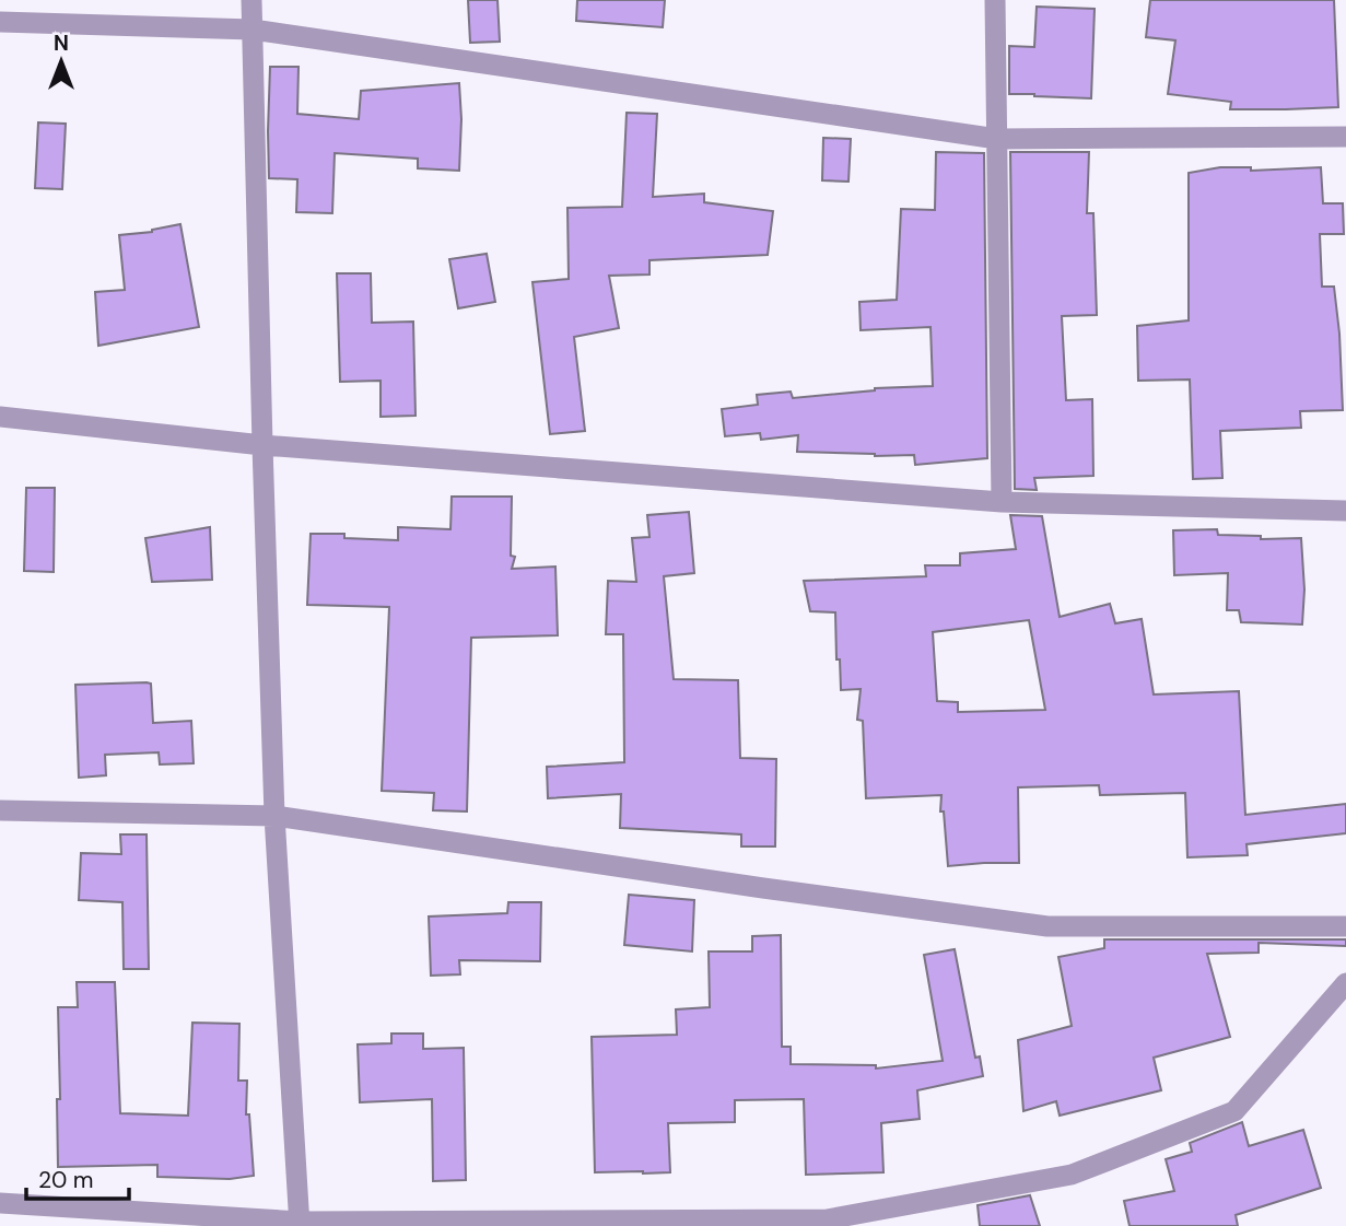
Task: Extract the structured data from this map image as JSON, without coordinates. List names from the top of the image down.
{
  "scale_bar": "20 m",
  "north": "top"
}
